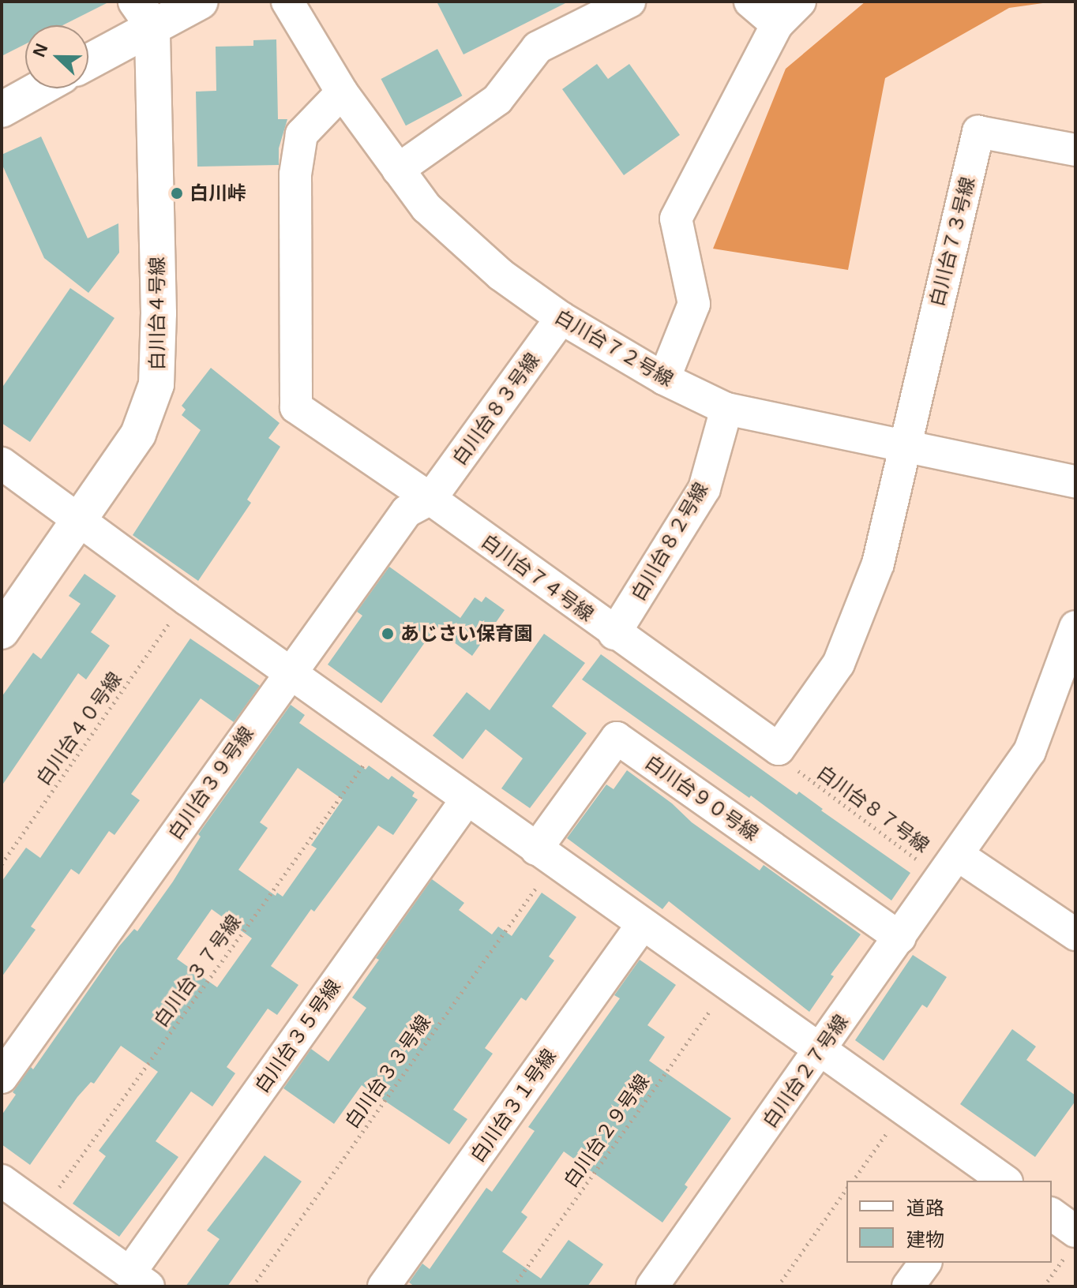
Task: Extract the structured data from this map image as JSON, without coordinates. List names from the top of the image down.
{
  "streets": {
    "street": [
      "白川台７３号線",
      "白川台４号線",
      "白川台７２号線",
      "白川台８３号線",
      "白川台８２号線",
      "白川台７４号線",
      "白川台３９号線",
      "白川台９０号線",
      "白川台３５号線",
      "白川台２７号線",
      "白川台３１号線"
    ],
    "path": [
      "白川台４０号線",
      "白川台８７号線",
      "白川台３７号線",
      "白川台３３号線",
      "白川台２９号線"
    ]
  },
  "crossings": [
    ["白川台７３号線", "白川台７２号線"],
    ["白川台７２号線", "白川台８３号線"],
    ["白川台７２号線", "白川台８２号線"],
    ["白川台７２号線", "白川台７４号線"],
    ["白川台８３号線", "白川台７４号線"],
    ["白川台８３号線", "白川台３９号線"],
    ["白川台８２号線", "白川台７４号線"],
    ["白川台７４号線", "白川台３９号線"],
    ["白川台７４号線", "白川台８７号線"],
    ["白川台９０号線", "白川台２７号線"],
    ["白川台８７号線", "白川台２７号線"]
  ],
  "places": ["白川峠", "あじさい保育園"],
  "legend": ["道路", "建物"],
  "north": "left"
}
